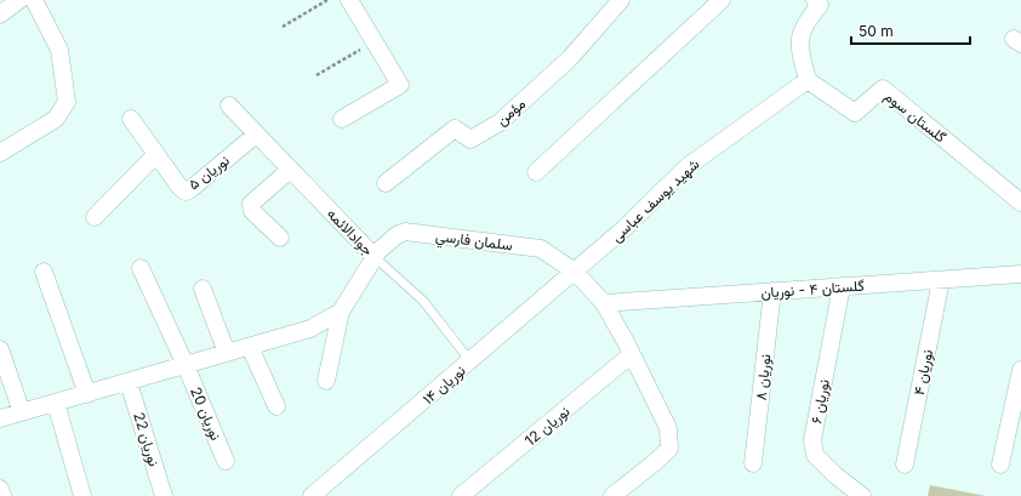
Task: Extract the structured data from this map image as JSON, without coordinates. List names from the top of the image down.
{
  "streets": {
    "street": [
      "مؤمن",
      "گلستان سوم",
      "نوریان ۵",
      "شهید یوسف عباسی",
      "جوادالائمه",
      "سلمان فارسي",
      "گلستان ۴ - نوریان",
      "نوریان ۴",
      "نوریان ۸",
      "نوریان ۱۴",
      "نوریان ۶",
      "نوریان 20",
      "نوریان 12",
      "نوریان 22"
    ]
  },
  "crossings": [
    ["گلستان سوم", "شهید یوسف عباسی"],
    ["نوریان ۵", "جوادالائمه"],
    ["شهید یوسف عباسی", "سلمان فارسي"],
    ["شهید یوسف عباسی", "نوریان ۱۴"],
    ["جوادالائمه", "سلمان فارسي"],
    ["جوادالائمه", "نوریان ۱۴"],
    ["سلمان فارسي", "گلستان ۴ - نوریان"],
    ["سلمان فارسي", "نوریان ۱۴"],
    ["سلمان فارسي", "نوریان 12"],
    ["گلستان ۴ - نوریان", "نوریان ۴"],
    ["گلستان ۴ - نوریان", "نوریان ۸"],
    ["گلستان ۴ - نوریان", "نوریان ۶"]
  ],
  "scale_bar": "50 m"
}
